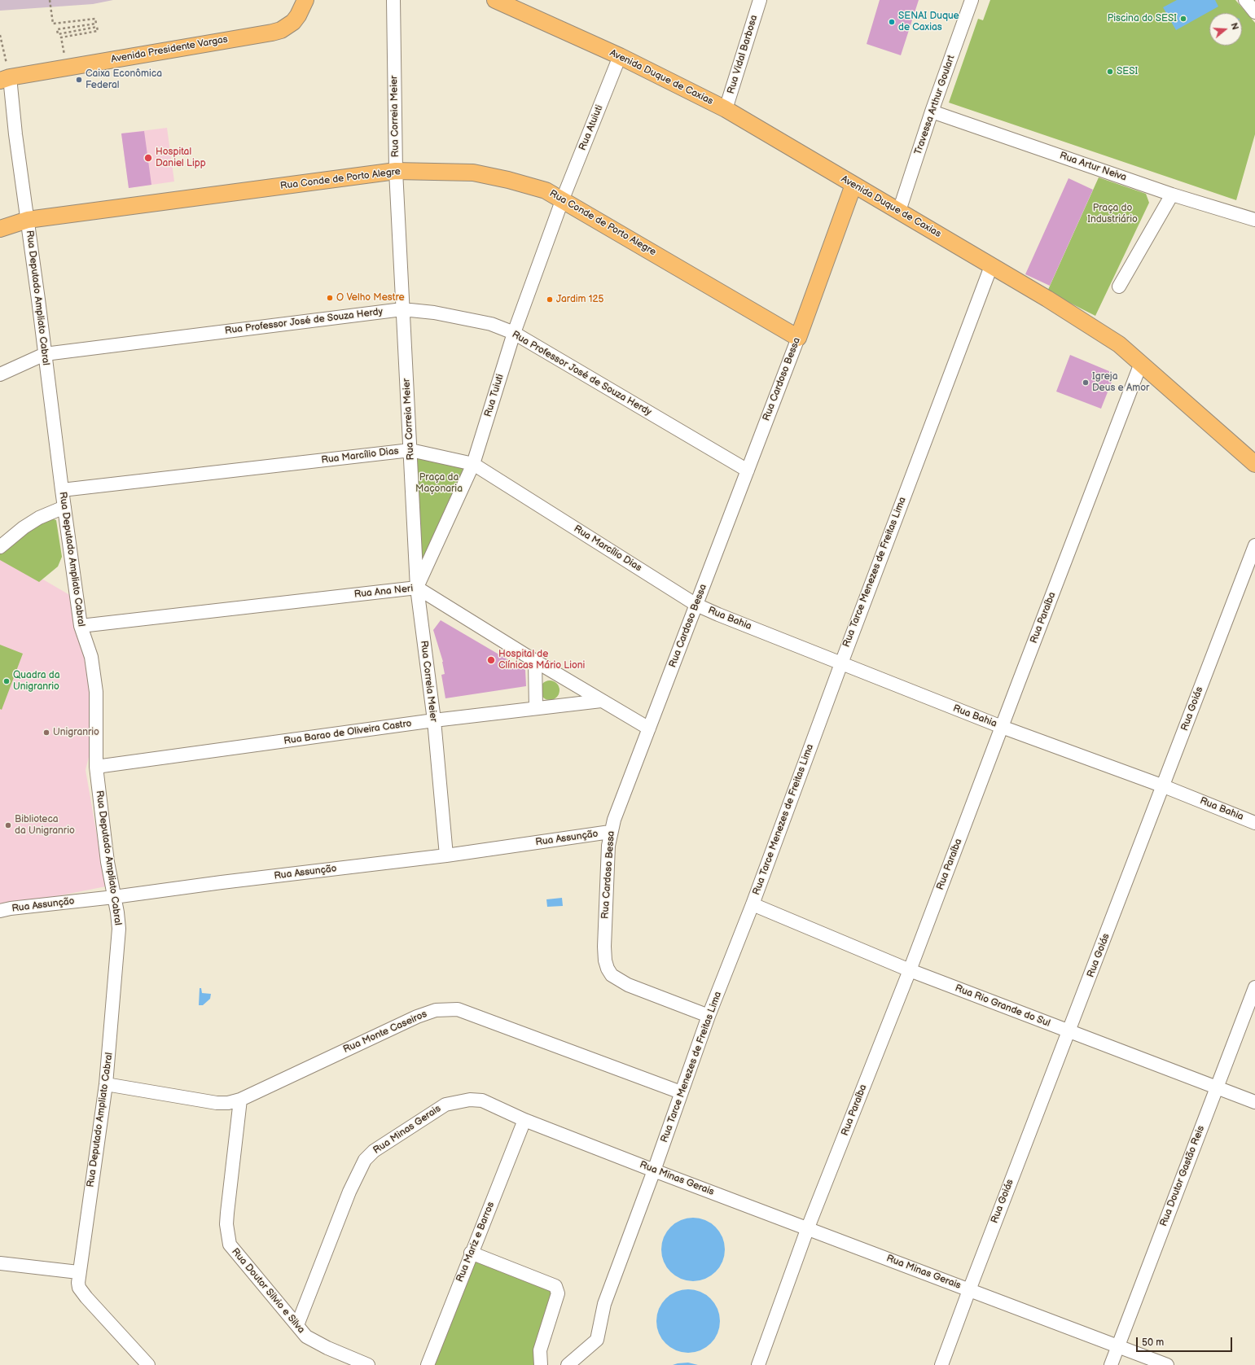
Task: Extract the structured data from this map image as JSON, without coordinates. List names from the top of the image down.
{
  "streets": {
    "main road": [
      "Avenida Presidente Vargas",
      "Avenida Duque de Caxias",
      "Rua Conde de Porto Alegre",
      "Rua Cardoso Bessa"
    ],
    "street": [
      "Rua Vidal Barbosa",
      "Travessa Arthur Goulart",
      "Rua Correia Meier",
      "Rua Atuiuti",
      "Rua Artur Neiva",
      "Rua Deputado Ampliato Cabral",
      "Rua Professor José de Souza Herdy",
      "Rua Tuiuti",
      "Rua Marcílio Dias",
      "Rua Tarce Menezes de Freitas Lima",
      "Rua Ana Neri",
      "Rua Paraíba",
      "Rua Bahia",
      "Rua Goiás",
      "Rua Barao de Oliveira Castro",
      "Rua Assunção",
      "Rua Rio Grande do Sul",
      "Rua Monte Caseiros",
      "Rua Minas Gerais",
      "Rua Doutor Gastão Reis",
      "Rua Mariz e Barros",
      "Rua Doutor Silvio e Silva"
    ]
  },
  "crossings": [
    ["Avenida Presidente Vargas", "Rua Deputado Ampliato Cabral"],
    ["Rua Vidal Barbosa", "Avenida Duque de Caxias"],
    ["Avenida Duque de Caxias", "Travessa Arthur Goulart"],
    ["Avenida Duque de Caxias", "Rua Atuiuti"],
    ["Avenida Duque de Caxias", "Rua Cardoso Bessa"],
    ["Avenida Duque de Caxias", "Rua Tarce Menezes de Freitas Lima"],
    ["Avenida Duque de Caxias", "Rua Paraíba"],
    ["Travessa Arthur Goulart", "Rua Artur Neiva"],
    ["Rua Correia Meier", "Rua Conde de Porto Alegre"],
    ["Rua Correia Meier", "Rua Professor José de Souza Herdy"],
    ["Rua Correia Meier", "Rua Tuiuti"],
    ["Rua Correia Meier", "Rua Marcílio Dias"],
    ["Rua Correia Meier", "Rua Ana Neri"],
    ["Rua Correia Meier", "Rua Barao de Oliveira Castro"],
    ["Rua Correia Meier", "Rua Assunção"],
    ["Rua Atuiuti", "Rua Conde de Porto Alegre"],
    ["Rua Atuiuti", "Rua Tuiuti"],
    ["Rua Conde de Porto Alegre", "Rua Deputado Ampliato Cabral"],
    ["Rua Conde de Porto Alegre", "Rua Cardoso Bessa"],
    ["Rua Conde de Porto Alegre", "Rua Tuiuti"],
    ["Rua Deputado Ampliato Cabral", "Rua Professor José de Souza Herdy"],
    ["Rua Deputado Ampliato Cabral", "Rua Marcílio Dias"],
    ["Rua Deputado Ampliato Cabral", "Rua Ana Neri"],
    ["Rua Deputado Ampliato Cabral", "Rua Barao de Oliveira Castro"],
    ["Rua Deputado Ampliato Cabral", "Rua Assunção"],
    ["Rua Deputado Ampliato Cabral", "Rua Monte Caseiros"],
    ["Rua Professor José de Souza Herdy", "Rua Cardoso Bessa"],
    ["Rua Professor José de Souza Herdy", "Rua Tuiuti"],
    ["Rua Cardoso Bessa", "Rua Marcílio Dias"],
    ["Rua Cardoso Bessa", "Rua Tarce Menezes de Freitas Lima"],
    ["Rua Cardoso Bessa", "Rua Ana Neri"],
    ["Rua Cardoso Bessa", "Rua Bahia"],
    ["Rua Cardoso Bessa", "Rua Assunção"],
    ["Rua Tuiuti", "Rua Marcílio Dias"],
    ["Rua Tuiuti", "Rua Ana Neri"],
    ["Rua Marcílio Dias", "Rua Bahia"],
    ["Rua Tarce Menezes de Freitas Lima", "Rua Bahia"],
    ["Rua Tarce Menezes de Freitas Lima", "Rua Rio Grande do Sul"],
    ["Rua Tarce Menezes de Freitas Lima", "Rua Monte Caseiros"],
    ["Rua Tarce Menezes de Freitas Lima", "Rua Minas Gerais"],
    ["Rua Ana Neri", "Rua Barao de Oliveira Castro"],
    ["Rua Paraíba", "Rua Bahia"],
    ["Rua Paraíba", "Rua Rio Grande do Sul"],
    ["Rua Paraíba", "Rua Minas Gerais"],
    ["Rua Bahia", "Rua Goiás"],
    ["Rua Goiás", "Rua Rio Grande do Sul"],
    ["Rua Goiás", "Rua Minas Gerais"],
    ["Rua Rio Grande do Sul", "Rua Doutor Gastão Reis"],
    ["Rua Monte Caseiros", "Rua Doutor Silvio e Silva"],
    ["Rua Minas Gerais", "Rua Doutor Gastão Reis"],
    ["Rua Minas Gerais", "Rua Mariz e Barros"],
    ["Rua Minas Gerais", "Rua Doutor Silvio e Silva"]
  ],
  "parks": ["Praça do Industriário", "Praça da Maçonaria"],
  "places": [
    "Piscina do SESI",
    "SENAI Duque de Caxias",
    "SESI",
    "Caixa Econômica Federal",
    "Hospital Daniel Lipp",
    "O Velho Mestre",
    "Jardim 125",
    "Igreja Deus e Amor",
    "Hospital de Clínicas Mário Lioni",
    "Quadra da Unigranrio",
    "Unigranrio",
    "Biblioteca da Unigranrio"
  ],
  "scale_bar": "50 m",
  "north": "right"
}
